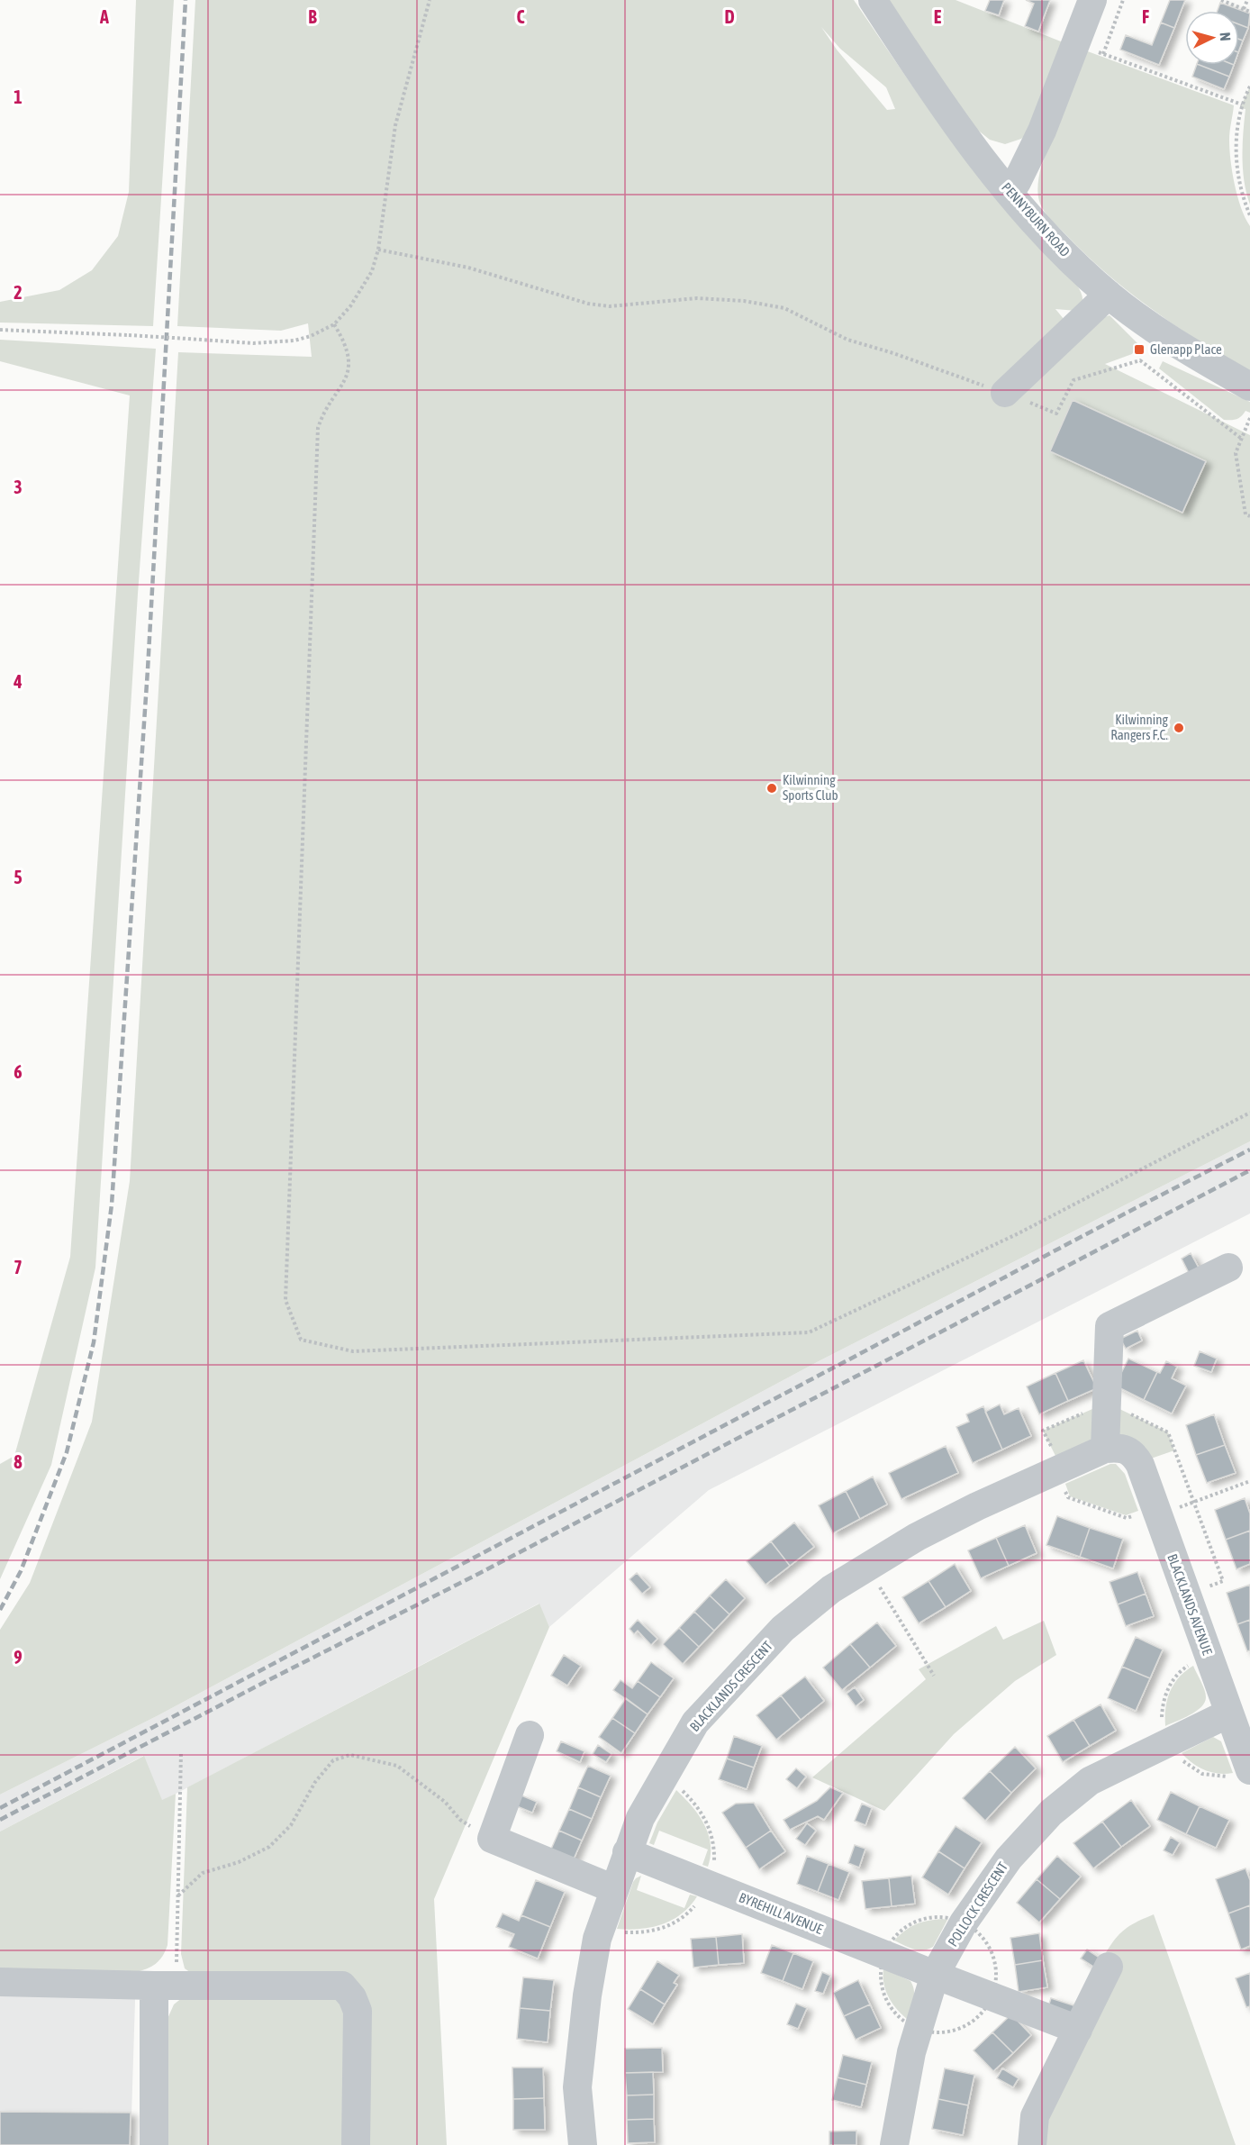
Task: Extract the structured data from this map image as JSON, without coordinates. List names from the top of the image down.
{
  "streets": {
    "street": [
      "PENNYBURN ROAD",
      "BLACKLANDS AVENUE",
      "BLACKLANDS CRESCENT",
      "POLLOCK CRESCENT",
      "BYREHILL AVENUE"
    ]
  },
  "crossings": [
    ["BLACKLANDS AVENUE", "BLACKLANDS CRESCENT"],
    ["BLACKLANDS AVENUE", "POLLOCK CRESCENT"],
    ["BLACKLANDS CRESCENT", "BYREHILL AVENUE"],
    ["POLLOCK CRESCENT", "BYREHILL AVENUE"]
  ],
  "places": {
    "transit": ["Glenapp Place"],
    "other": ["Kilwinning Rangers F.C.", "Kilwinning Sports Club"]
  },
  "north": "right",
  "grid": {
    "columns": [
      "A",
      "B",
      "C",
      "D",
      "E",
      "F"
    ],
    "rows": [
      "1",
      "2",
      "3",
      "4",
      "5",
      "6",
      "7",
      "8",
      "9"
    ]
  }
}
